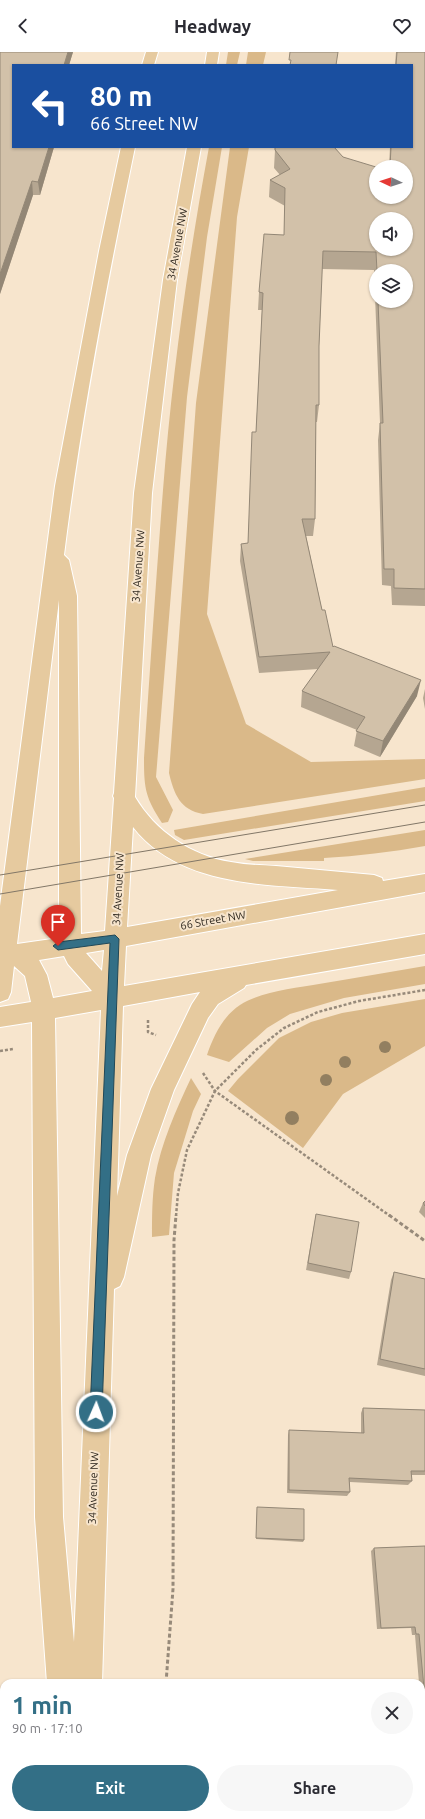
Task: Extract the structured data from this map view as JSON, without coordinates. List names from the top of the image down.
{
  "streets": {
    "main road": ["34 Avenue NW", "66 Street NW"]
  },
  "crossings": [
    ["34 Avenue NW", "66 Street NW"]
  ],
  "north": "left",
  "page": {
    "header": "Headway",
    "turn": ["80 m", "66 Street NW"],
    "heading": ["1 min", "90 m · 17:10"],
    "buttons": ["Exit", "Share"]
  }
}
